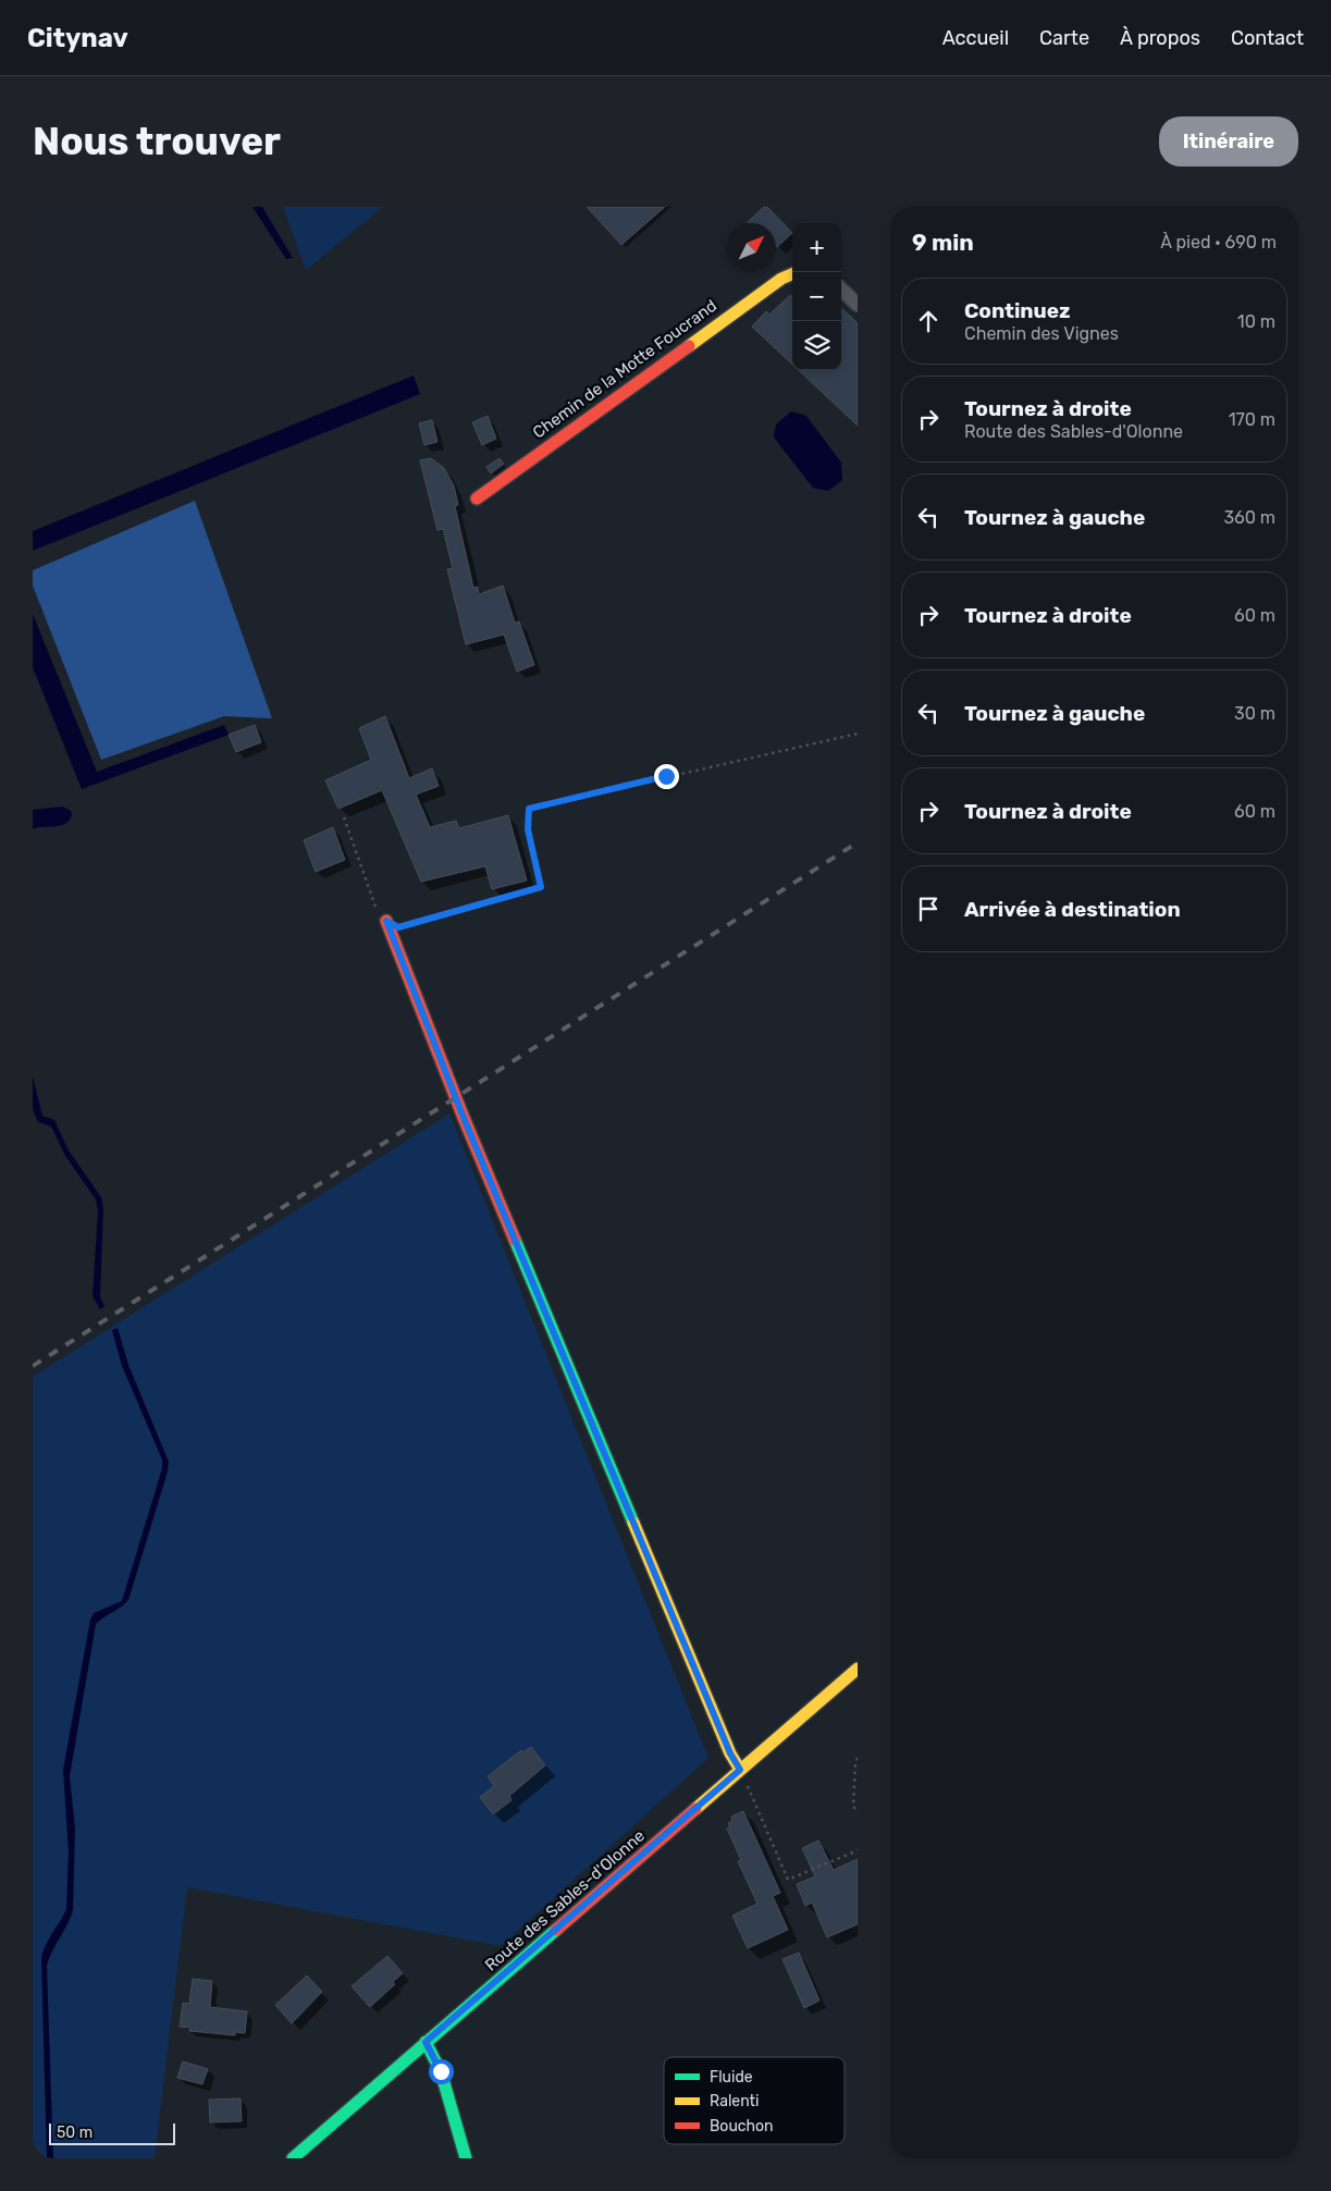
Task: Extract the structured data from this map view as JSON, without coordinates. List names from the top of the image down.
{
  "streets": {
    "street": ["Chemin de la Motte Foucrand", "Route des Sables-d'Olonne"]
  },
  "legend": ["Fluide", "Ralenti", "Bouchon"],
  "scale_bar": "50 m",
  "north": "top right",
  "page": {
    "header": "Citynav",
    "nav": [
      "Accueil",
      "Carte",
      "À propos",
      "Contact"
    ],
    "buttons": "Itinéraire",
    "title": "Nous trouver",
    "heading": ["9 min", "À pied · 690 m"],
    "map_buttons": ["+", "−"],
    "list": [
      ["Continuez", "Chemin des Vignes", "10 m"],
      ["Tournez à droite", "Route des Sables-d'Olonne", "170 m"],
      ["Tournez à gauche", "360 m"],
      ["Tournez à droite", "60 m"],
      ["Tournez à gauche", "30 m"],
      ["Tournez à droite", "60 m"],
      "Arrivée à destination"
    ],
    "scale": "50 m"
  }
}
